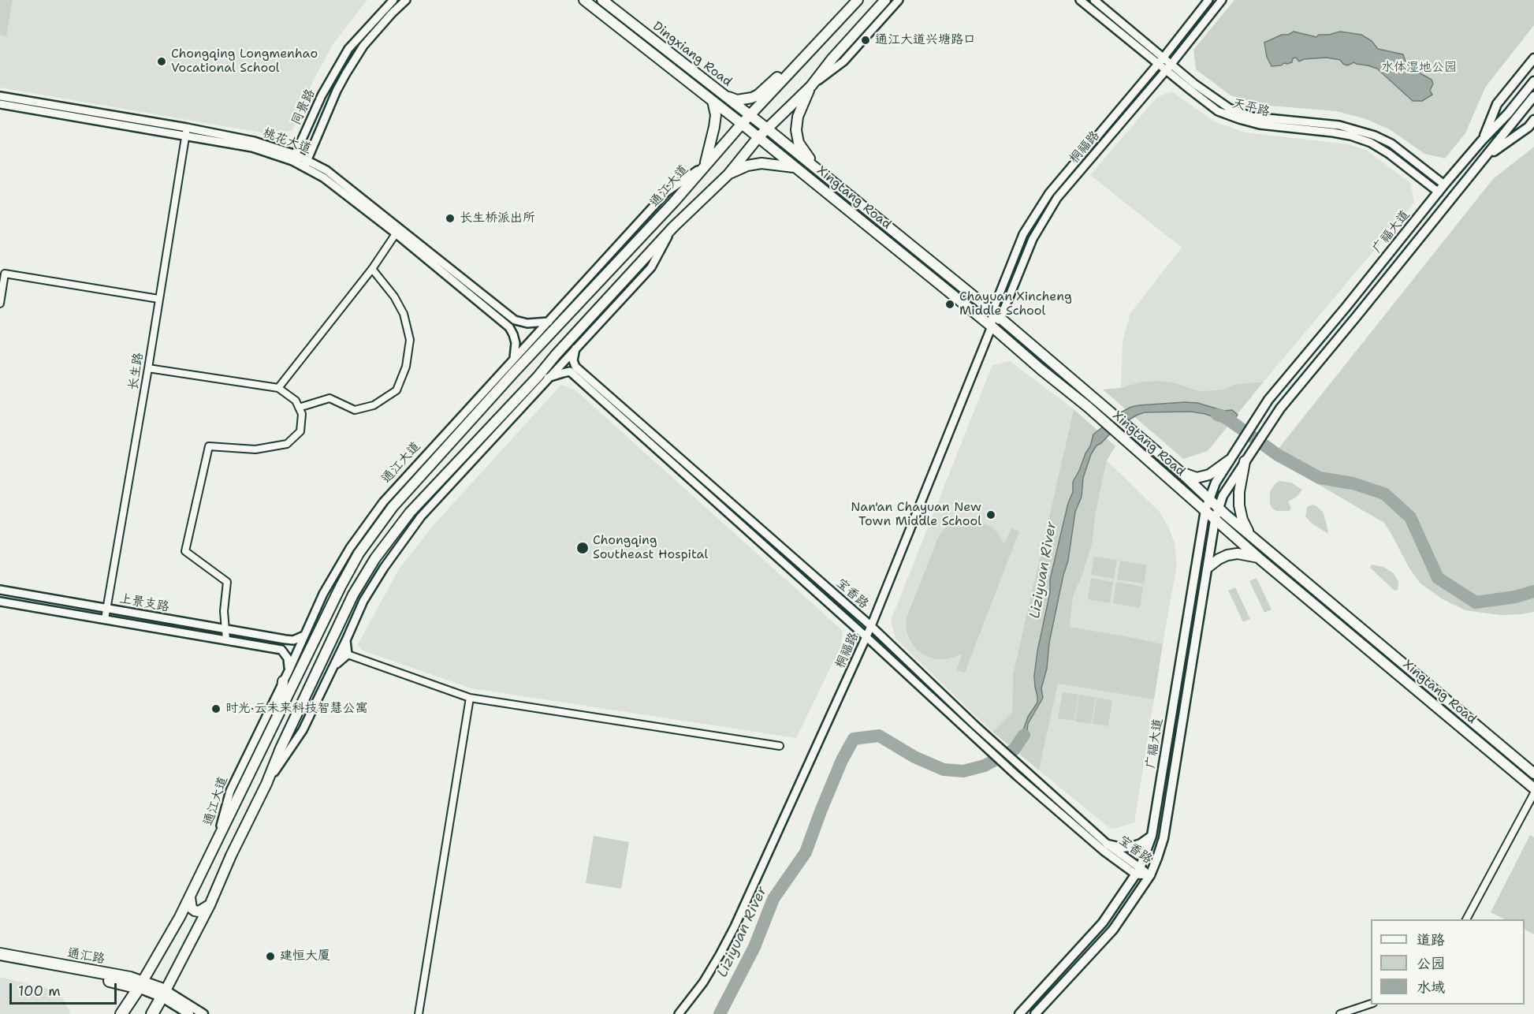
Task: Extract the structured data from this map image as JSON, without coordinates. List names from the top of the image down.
{
  "streets": {
    "highway": ["通江大道", "通汇路"],
    "main road": ["Dingxiang Road", "Xingtang Road", "广福大道"],
    "street": [
      "同景路",
      "天平路",
      "桃花大道",
      "桐福路",
      "长生路",
      "宝香路",
      "上景支路"
    ]
  },
  "crossings": [
    ["Dingxiang Road", "通江大道"],
    ["Dingxiang Road", "Xingtang Road"],
    ["同景路", "桃花大道"],
    ["天平路", "桐福路"],
    ["天平路", "广福大道"],
    ["桃花大道", "通江大道"],
    ["桃花大道", "长生路"],
    ["桐福路", "Xingtang Road"],
    ["桐福路", "宝香路"],
    ["通江大道", "Xingtang Road"],
    ["通江大道", "上景支路"],
    ["通江大道", "通汇路"],
    ["Xingtang Road", "广福大道"],
    ["广福大道", "宝香路"],
    ["长生路", "上景支路"]
  ],
  "water": ["Liziyuan River"],
  "parks": ["水体湿地公园"],
  "places": [
    "通江大道兴塘路口",
    "Chongqing Longmenhao Vocational School",
    "长生桥派出所",
    "Chayuan Xincheng Middle School",
    "Nan'an Chayuan New Town Middle School",
    "Chongqing Southeast Hospital",
    "时光·云未来科技智慧公寓",
    "建恒大厦"
  ],
  "legend": ["道路", "公园", "水域"],
  "scale_bar": "100 m"
}
